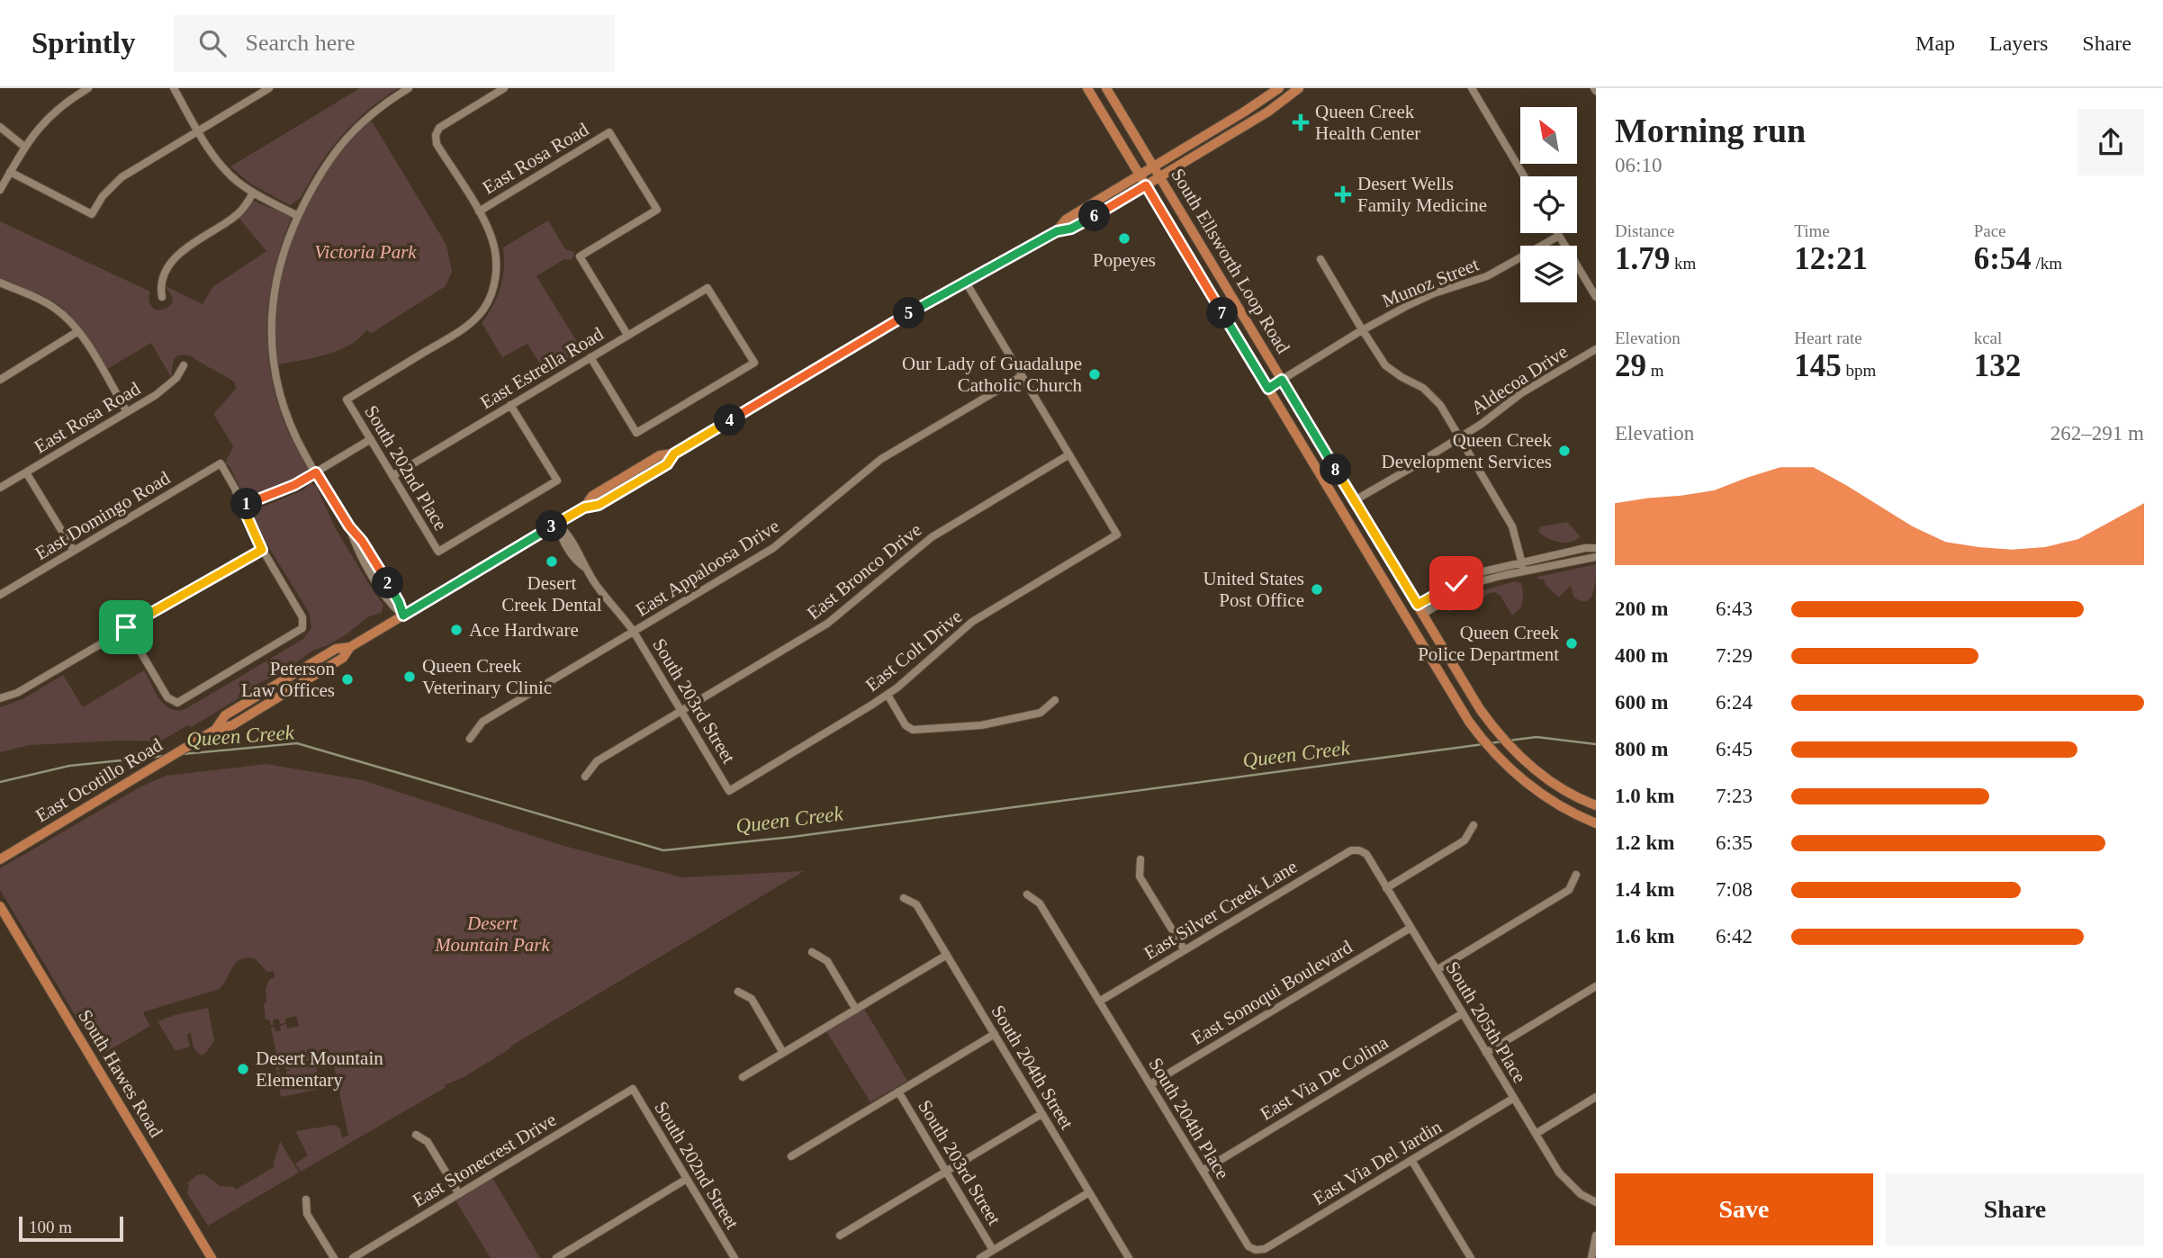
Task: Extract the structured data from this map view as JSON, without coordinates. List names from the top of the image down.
{
  "streets": {
    "main road": ["South Ellsworth Loop Road", "East Ocotillo Road", "South Hawes Road"],
    "street": [
      "East Rosa Road",
      "Munoz Street",
      "East Estrella Road",
      "Aldecoa Drive",
      "South 202nd Place",
      "East Domingo Road",
      "East Appaloosa Drive",
      "East Bronco Drive",
      "East Colt Drive",
      "South 203rd Street",
      "East Silver Creek Lane",
      "East Sonoqui Boulevard",
      "South 205th Place",
      "South 204th Street",
      "East Via De Colina",
      "South 204th Place",
      "East Stonecrest Drive",
      "East Via Del Jardin",
      "South 202nd Street"
    ]
  },
  "crossings": [
    ["East Rosa Road", "East Estrella Road"],
    ["East Rosa Road", "South 202nd Place"],
    ["South Ellsworth Loop Road", "Munoz Street"],
    ["South Ellsworth Loop Road", "Aldecoa Drive"],
    ["South Ellsworth Loop Road", "East Ocotillo Road"],
    ["East Estrella Road", "South 202nd Place"],
    ["East Appaloosa Drive", "South 203rd Street"],
    ["East Bronco Drive", "East Colt Drive"],
    ["East Bronco Drive", "South 203rd Street"],
    ["East Colt Drive", "South 203rd Street"],
    ["South 203rd Street", "East Ocotillo Road"],
    ["East Silver Creek Lane", "South 205th Place"],
    ["East Silver Creek Lane", "South 204th Place"],
    ["East Sonoqui Boulevard", "South 205th Place"],
    ["East Sonoqui Boulevard", "South 204th Place"],
    ["South 205th Place", "East Via De Colina"],
    ["South 205th Place", "East Via Del Jardin"],
    ["East Via De Colina", "South 204th Place"],
    ["South 204th Place", "East Via Del Jardin"],
    ["East Stonecrest Drive", "South 202nd Street"]
  ],
  "water": ["Queen Creek"],
  "parks": ["Victoria Park", "Desert Mountain Park"],
  "places": {
    "health": ["Queen Creek Health Center", "Desert Wells Family Medicine"],
    "other": [
      "Popeyes",
      "Our Lady of Guadalupe Catholic Church",
      "Queen Creek Development Services",
      "Desert Creek Dental",
      "United States Post Office",
      "Ace Hardware",
      "Queen Creek Police Department",
      "Queen Creek Veterinary Clinic",
      "Peterson Law Offices",
      "Desert Mountain Elementary"
    ]
  },
  "scale_bar": "100 m",
  "north": "top left",
  "page": {
    "header": "Sprintly",
    "search": "Search here",
    "nav": ["Map", "Layers", "Share"],
    "heading": ["Morning run", "06:10"],
    "stats": [
      ["Distance", "1.79 km"],
      ["Time", "12:21"],
      ["Pace", "6:54 /km"],
      ["Elevation", "29 m"],
      ["Heart rate", "145 bpm"],
      ["kcal", "132"]
    ],
    "pins": [
      "6",
      "5",
      "7",
      "4",
      "8",
      "1",
      "3",
      "2"
    ],
    "chart": ["Elevation", "262–291 m"],
    "list": [
      {
        "name": "200 m",
        "note": "6:43"
      },
      {
        "name": "400 m",
        "note": "7:29"
      },
      {
        "name": "600 m",
        "note": "6:24"
      },
      {
        "name": "800 m",
        "note": "6:45"
      },
      {
        "name": "1.0 km",
        "note": "7:23"
      },
      {
        "name": "1.2 km",
        "note": "6:35"
      },
      {
        "name": "1.4 km",
        "note": "7:08"
      },
      {
        "name": "1.6 km",
        "note": "6:42"
      }
    ],
    "buttons": ["Save", "Share"],
    "scale": "100 m"
  }
}
